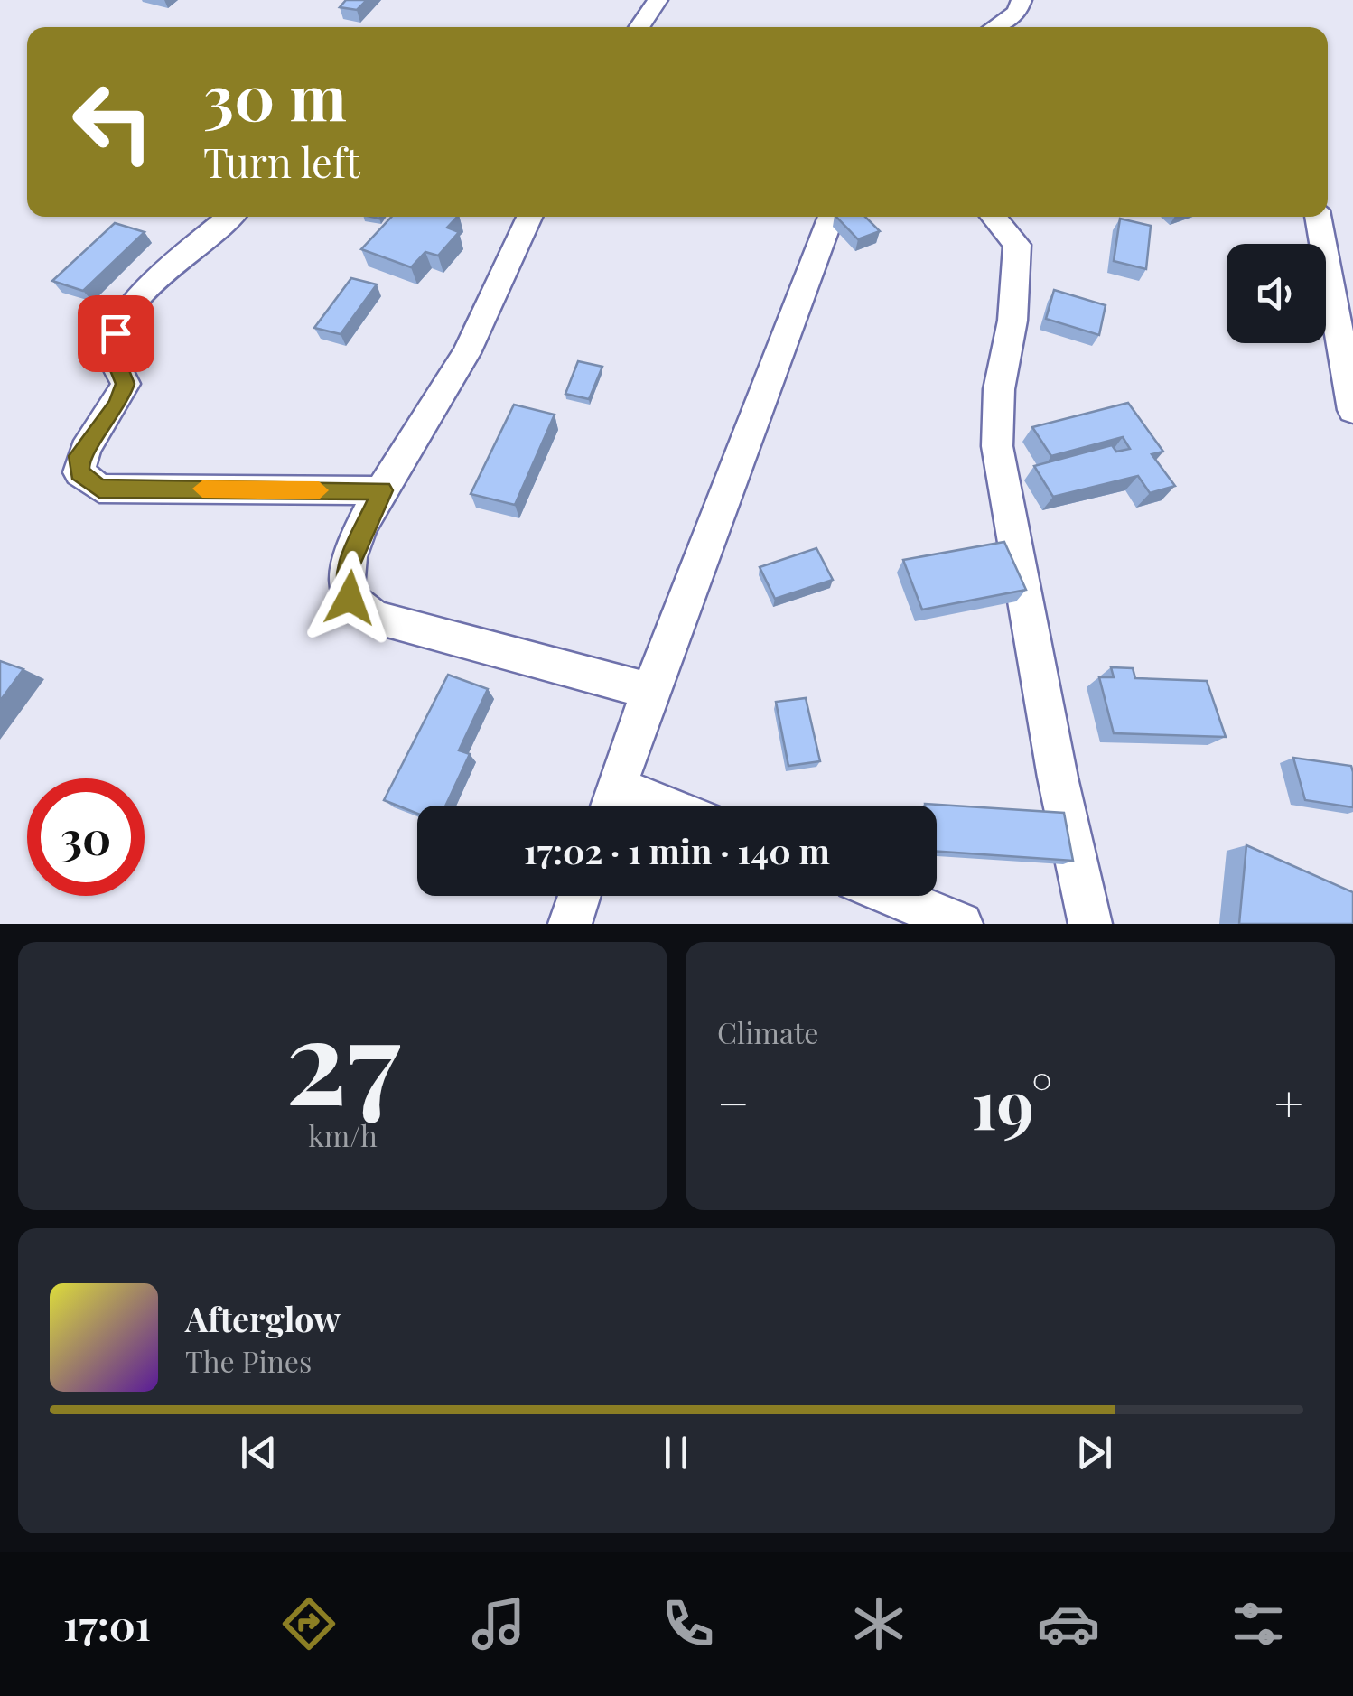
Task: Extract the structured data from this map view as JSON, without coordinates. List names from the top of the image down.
{
  "page": {
    "turn": ["30 m", "Turn left"],
    "limit": "30",
    "trip": "17:02 · 1 min · 140 m",
    "tile": [
      ["27", "km/h"],
      "Climate"
    ],
    "heat": ["−", "19°", "+"],
    "song": ["Afterglow", "The Pines"],
    "tabs": "17:01"
  }
}
